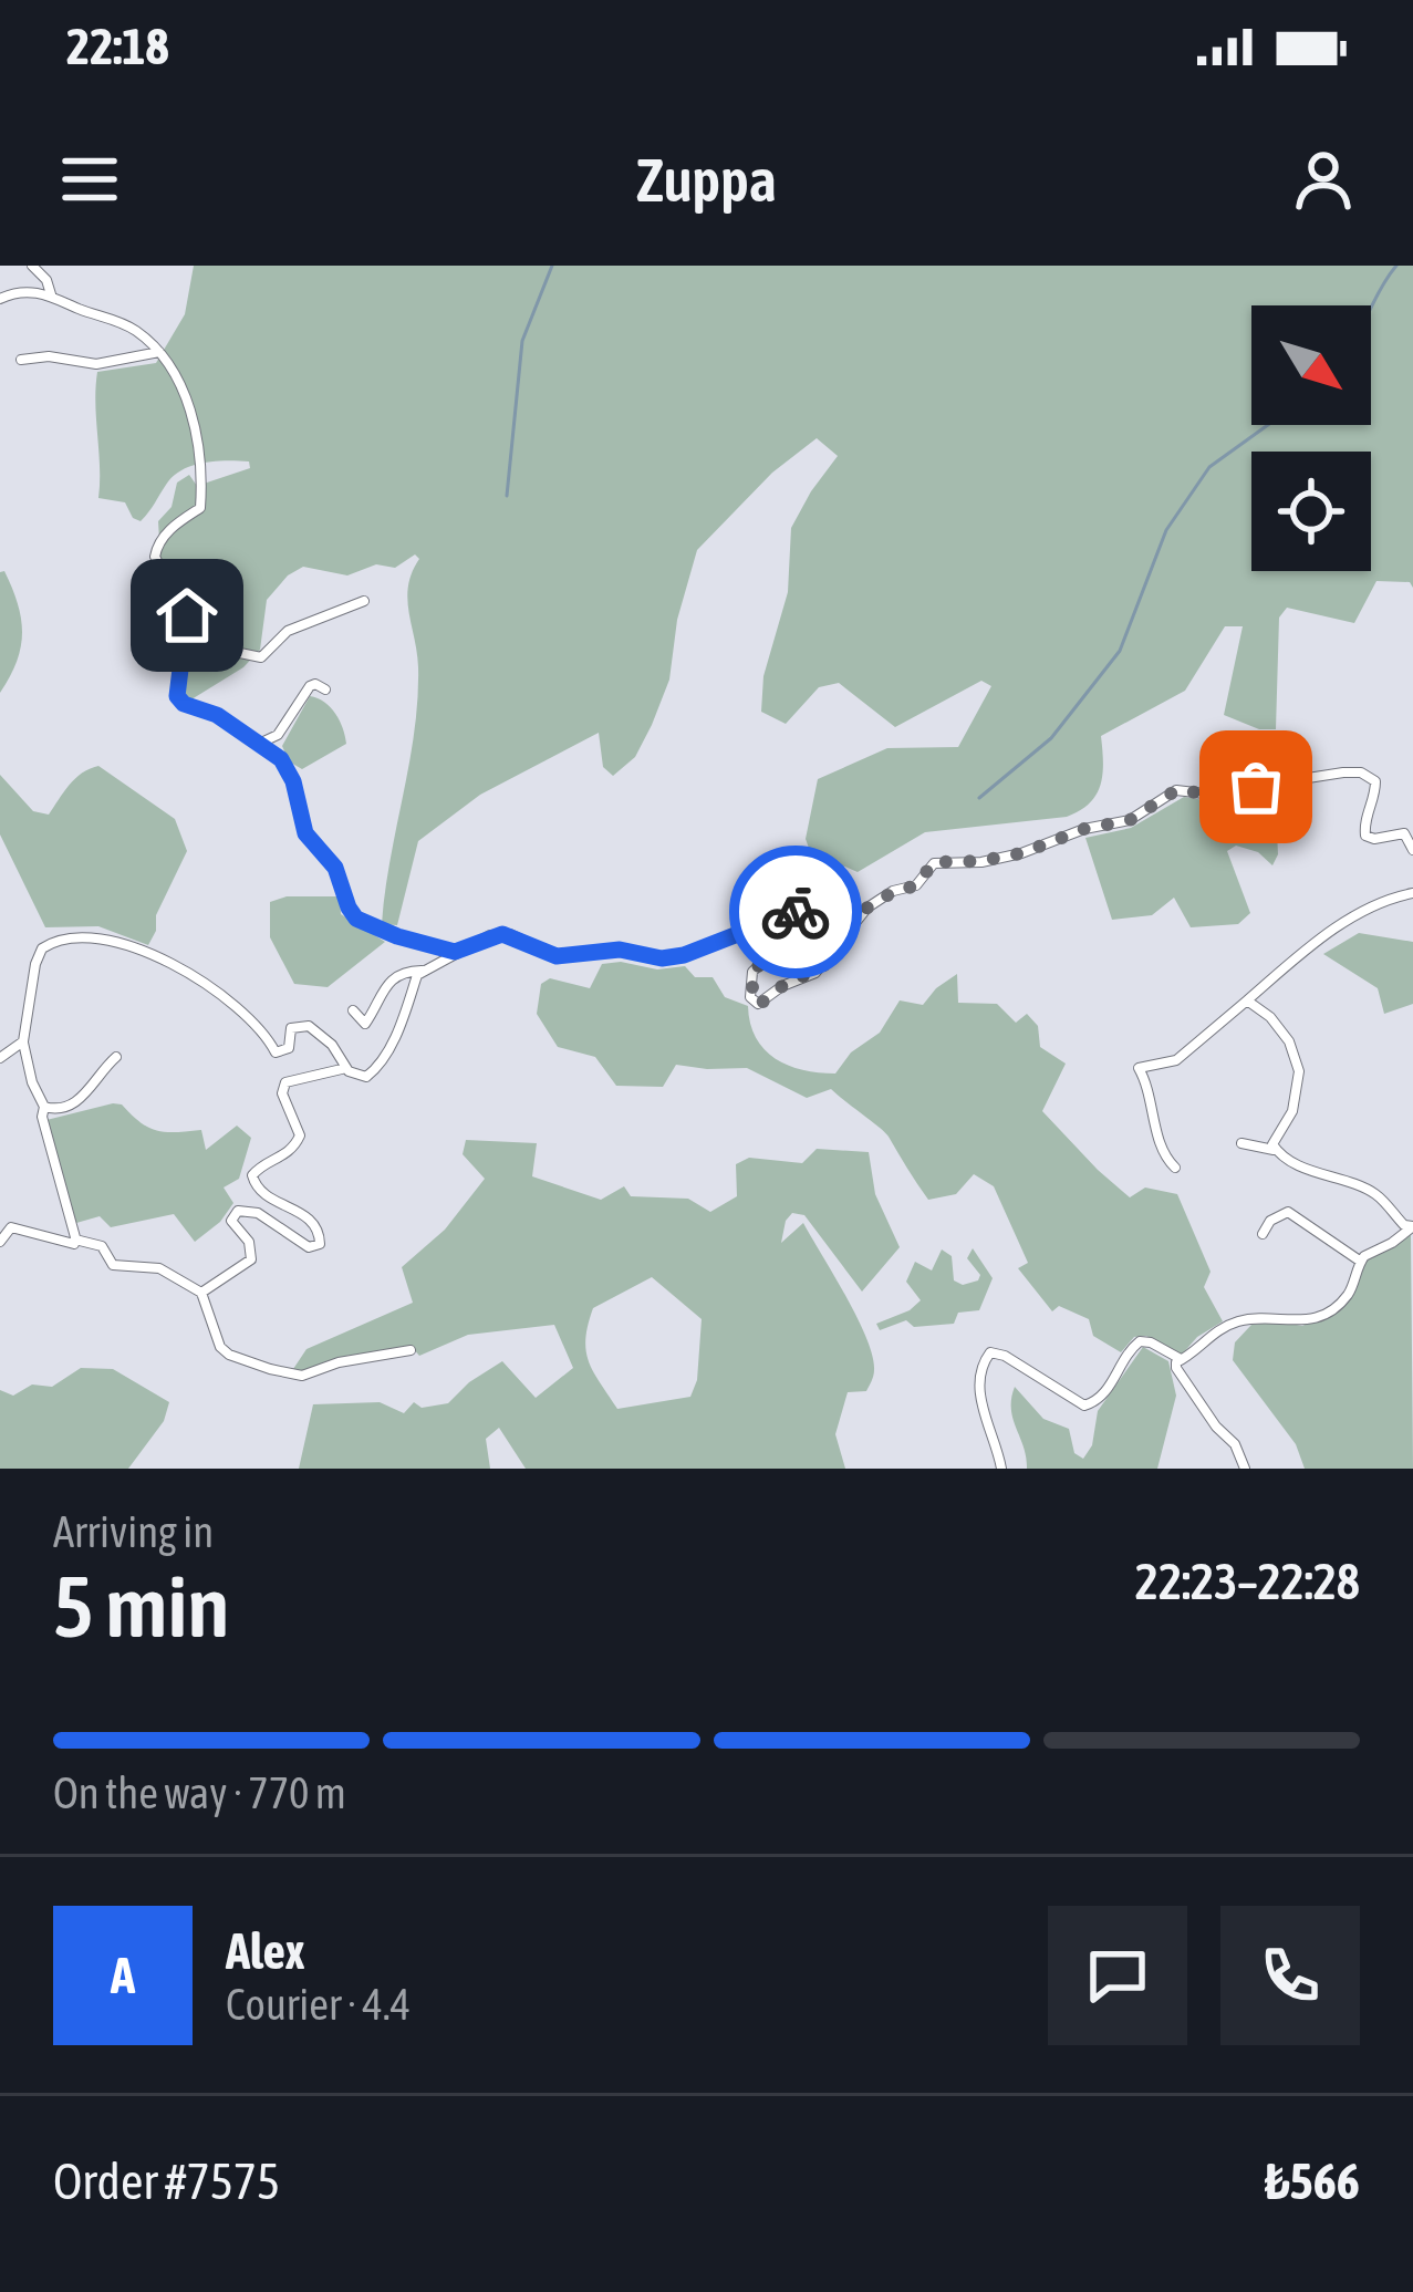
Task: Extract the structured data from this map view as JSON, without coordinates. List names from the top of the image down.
{
  "north": "bottom right",
  "page": {
    "status": "22:18",
    "header": "Zuppa",
    "heading": ["5 min", "Arriving in", "22:23–22:28"],
    "panel": [
      "Alex",
      "Courier · 4.4",
      "Order #7575",
      "₺566"
    ],
    "bar": "On the way · 770 m",
    "round": "A"
  }
}
